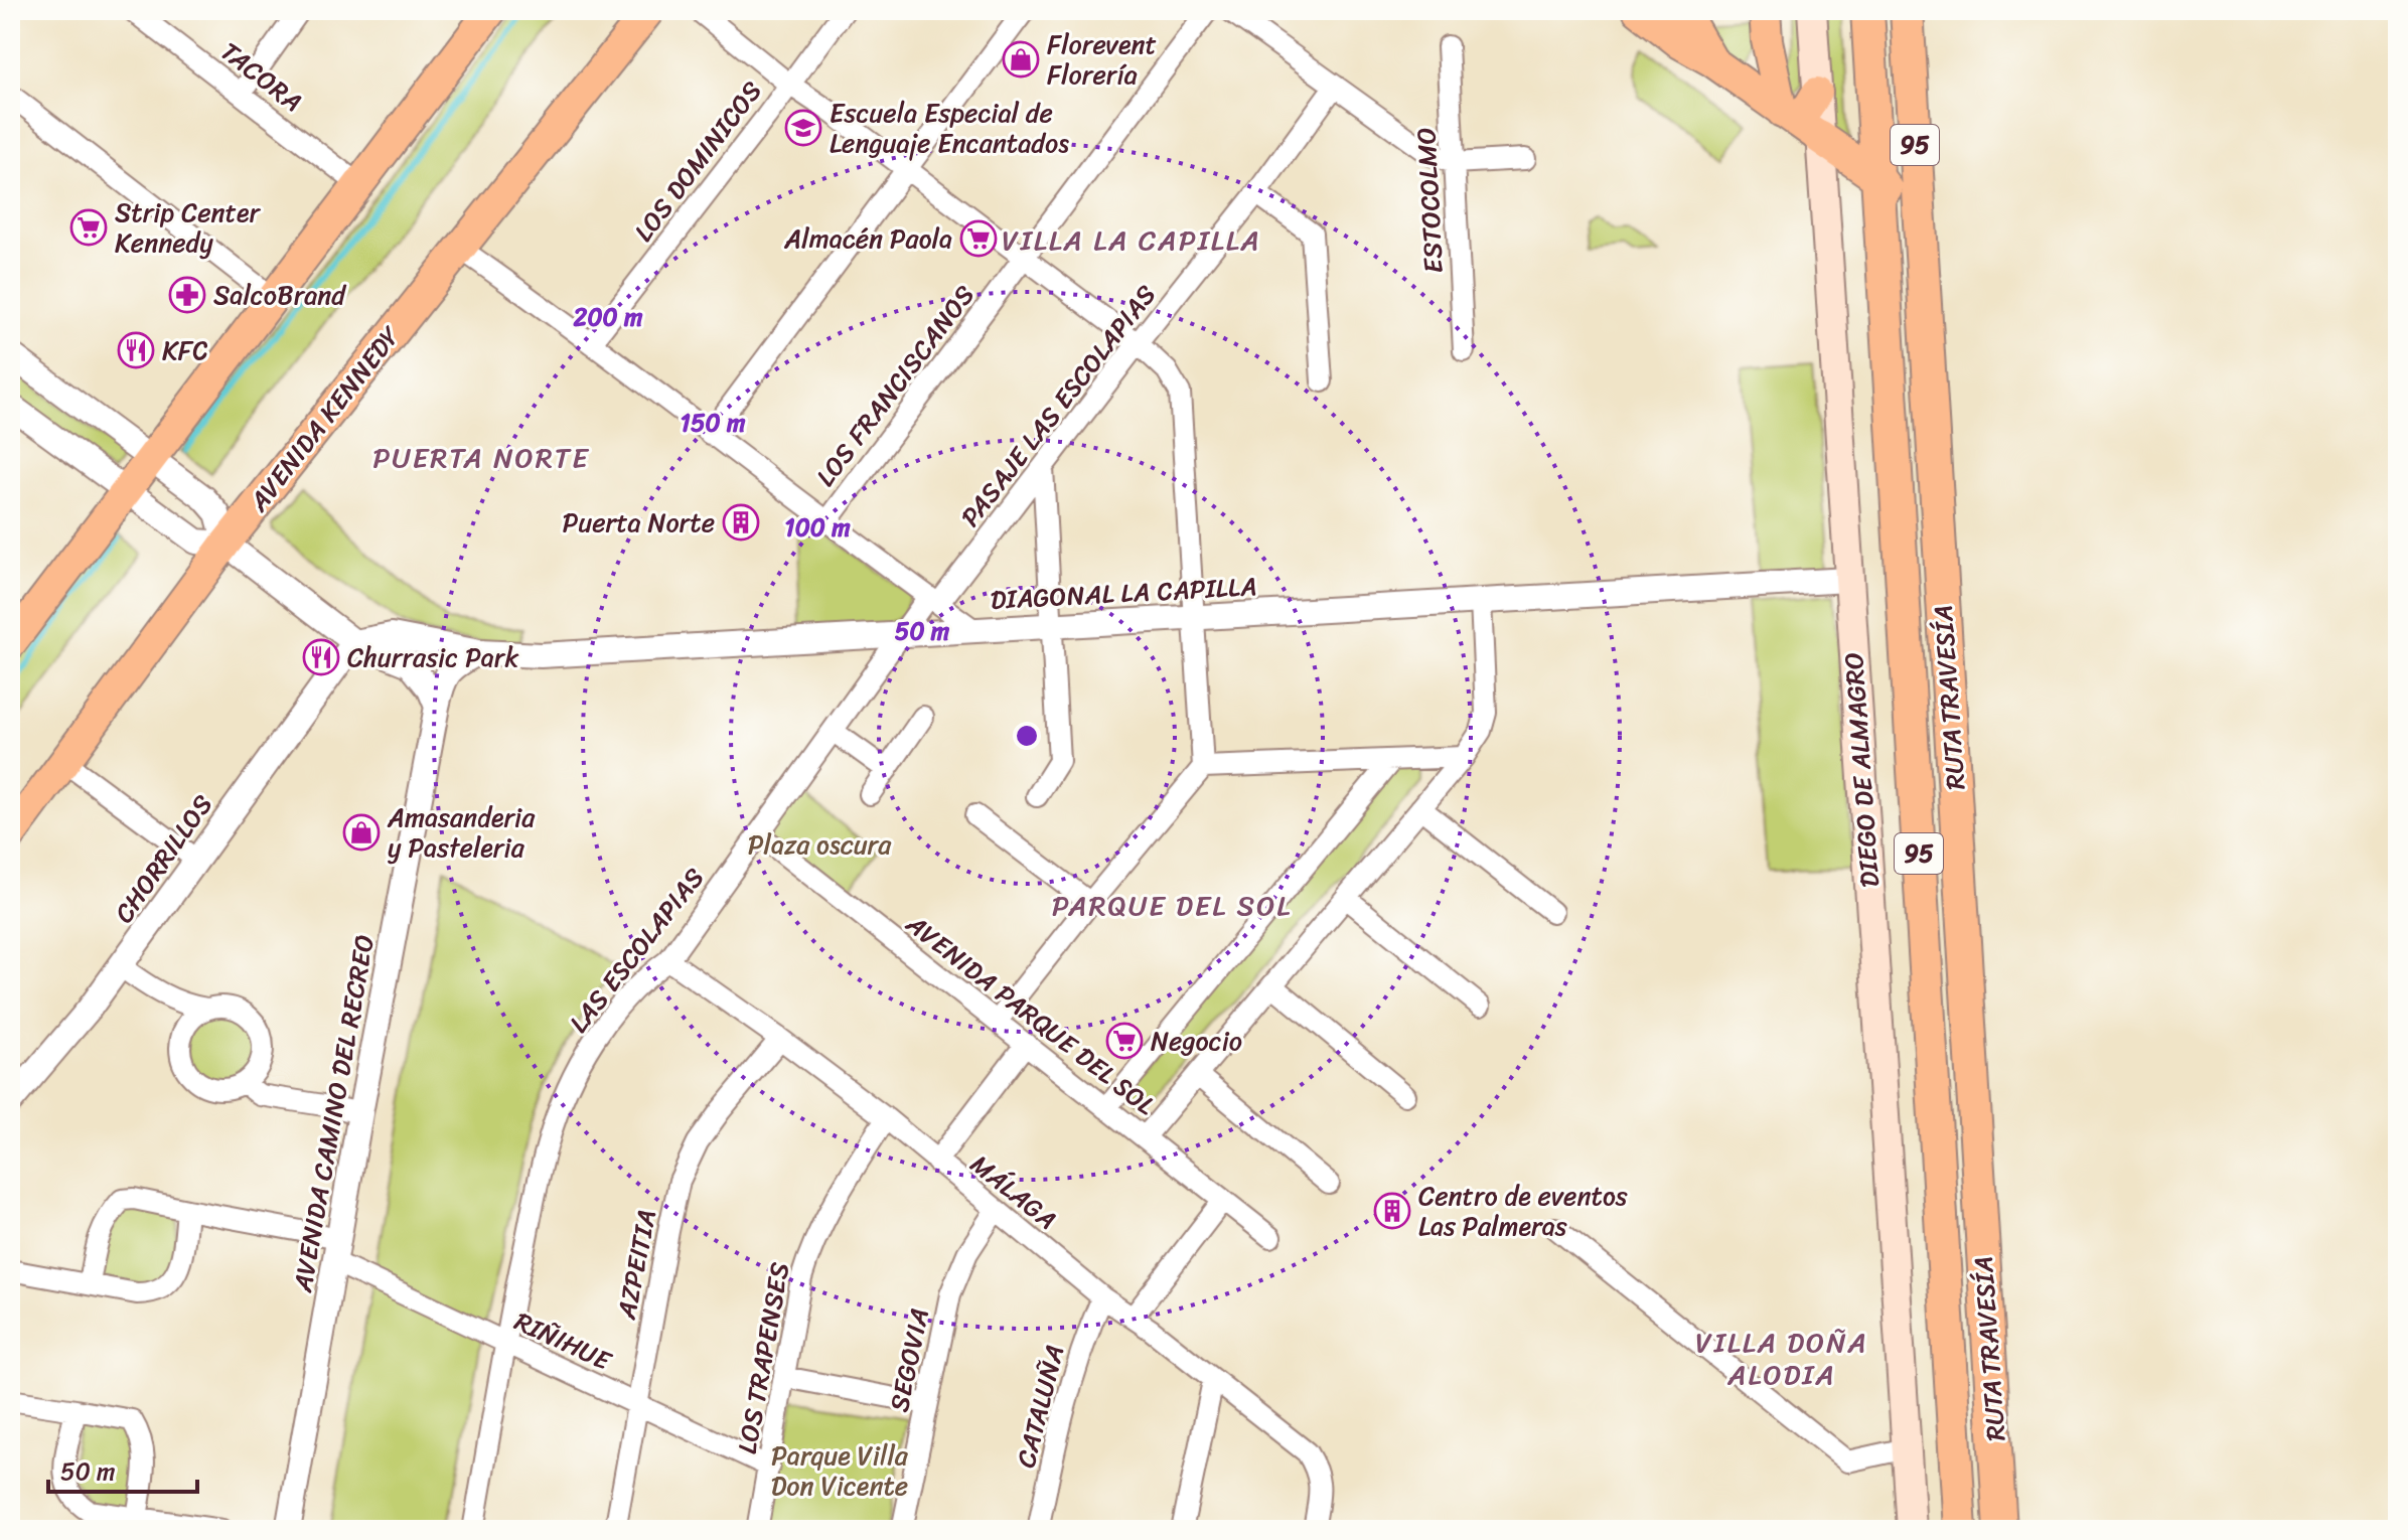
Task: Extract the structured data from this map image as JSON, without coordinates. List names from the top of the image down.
{
  "streets": {
    "highway": ["95", "RUTA TRAVESÍA"],
    "main road": ["AVENIDA KENNEDY", "DIEGO DE ALMAGRO"],
    "street": [
      "TACORA",
      "LOS DOMINICOS",
      "ESTOCOLMO",
      "LOS FRANCISCANOS",
      "PASAJE LAS ESCOLAPIAS",
      "DIAGONAL LA CAPILLA",
      "CHORRILLOS",
      "LAS ESCOLAPIAS",
      "AVENIDA PARQUE DEL SOL",
      "AVENIDA CAMINO DEL RECREO",
      "MÁLAGA",
      "AZPEITIA",
      "RIÑIHUE",
      "LOS TRAPENSES",
      "SEGOVIA",
      "CATALUÑA"
    ]
  },
  "crossings": [
    ["PASAJE LAS ESCOLAPIAS", "LAS ESCOLAPIAS"],
    ["DIAGONAL LA CAPILLA", "DIEGO DE ALMAGRO"],
    ["DIAGONAL LA CAPILLA", "CHORRILLOS"],
    ["DIAGONAL LA CAPILLA", "LAS ESCOLAPIAS"],
    ["DIAGONAL LA CAPILLA", "AVENIDA CAMINO DEL RECREO"],
    ["LAS ESCOLAPIAS", "AVENIDA PARQUE DEL SOL"],
    ["LAS ESCOLAPIAS", "MÁLAGA"],
    ["LAS ESCOLAPIAS", "RIÑIHUE"],
    ["AVENIDA CAMINO DEL RECREO", "RIÑIHUE"],
    ["MÁLAGA", "AZPEITIA"],
    ["MÁLAGA", "LOS TRAPENSES"],
    ["MÁLAGA", "SEGOVIA"],
    ["MÁLAGA", "CATALUÑA"],
    ["AZPEITIA", "RIÑIHUE"],
    ["RIÑIHUE", "LOS TRAPENSES"]
  ],
  "districts": [
    "VILLA LA CAPILLA",
    "PUERTA NORTE",
    "PARQUE DEL SOL",
    "VILLA DOÑA ALODIA"
  ],
  "parks": ["Plaza oscura", "Parque Villa Don Vicente"],
  "places": {
    "shop": ["Florevent Florería", "Amasanderia y Pasteleria"],
    "school or university": ["Escuela Especial de Lenguaje Encantados"],
    "supermarket": ["Strip Center Kennedy", "Almacén Paola", "Negocio"],
    "pharmacy": ["SalcoBrand"],
    "restaurant": ["KFC", "Churrasic Park"],
    "building": ["Puerta Norte", "Centro de eventos Las Palmeras"]
  },
  "scale_bar": "50 m",
  "rings": [
    "200 m",
    "150 m",
    "100 m",
    "50 m"
  ]
}
